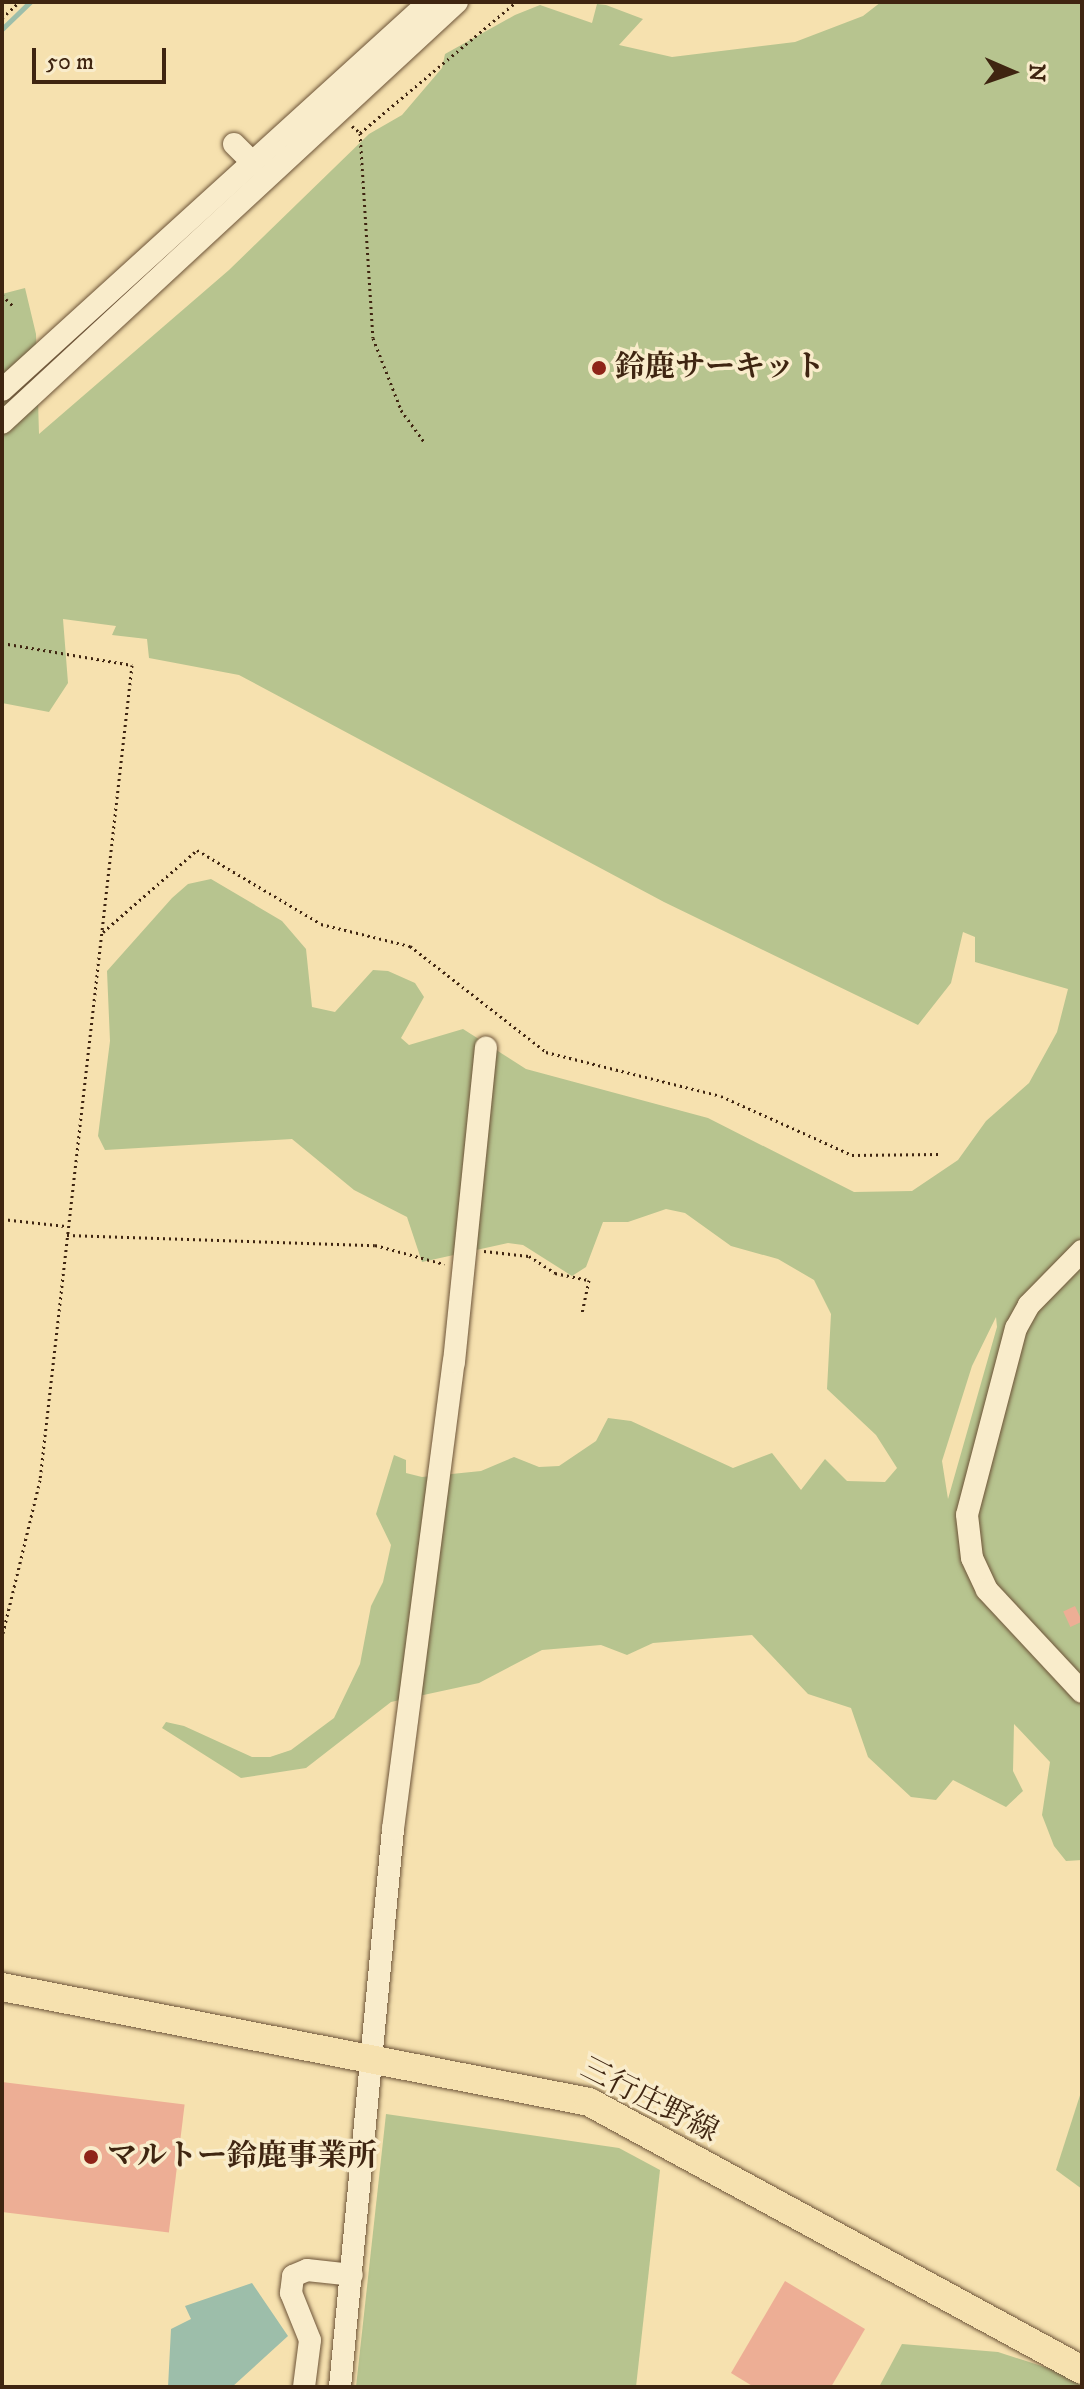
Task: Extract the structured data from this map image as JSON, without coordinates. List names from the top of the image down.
{
  "streets": {
    "main road": ["三行庄野線"]
  },
  "places": ["鈴鹿サーキット", "マルトー鈴鹿事業所"],
  "scale_bar": "50 m",
  "north": "right"
}
